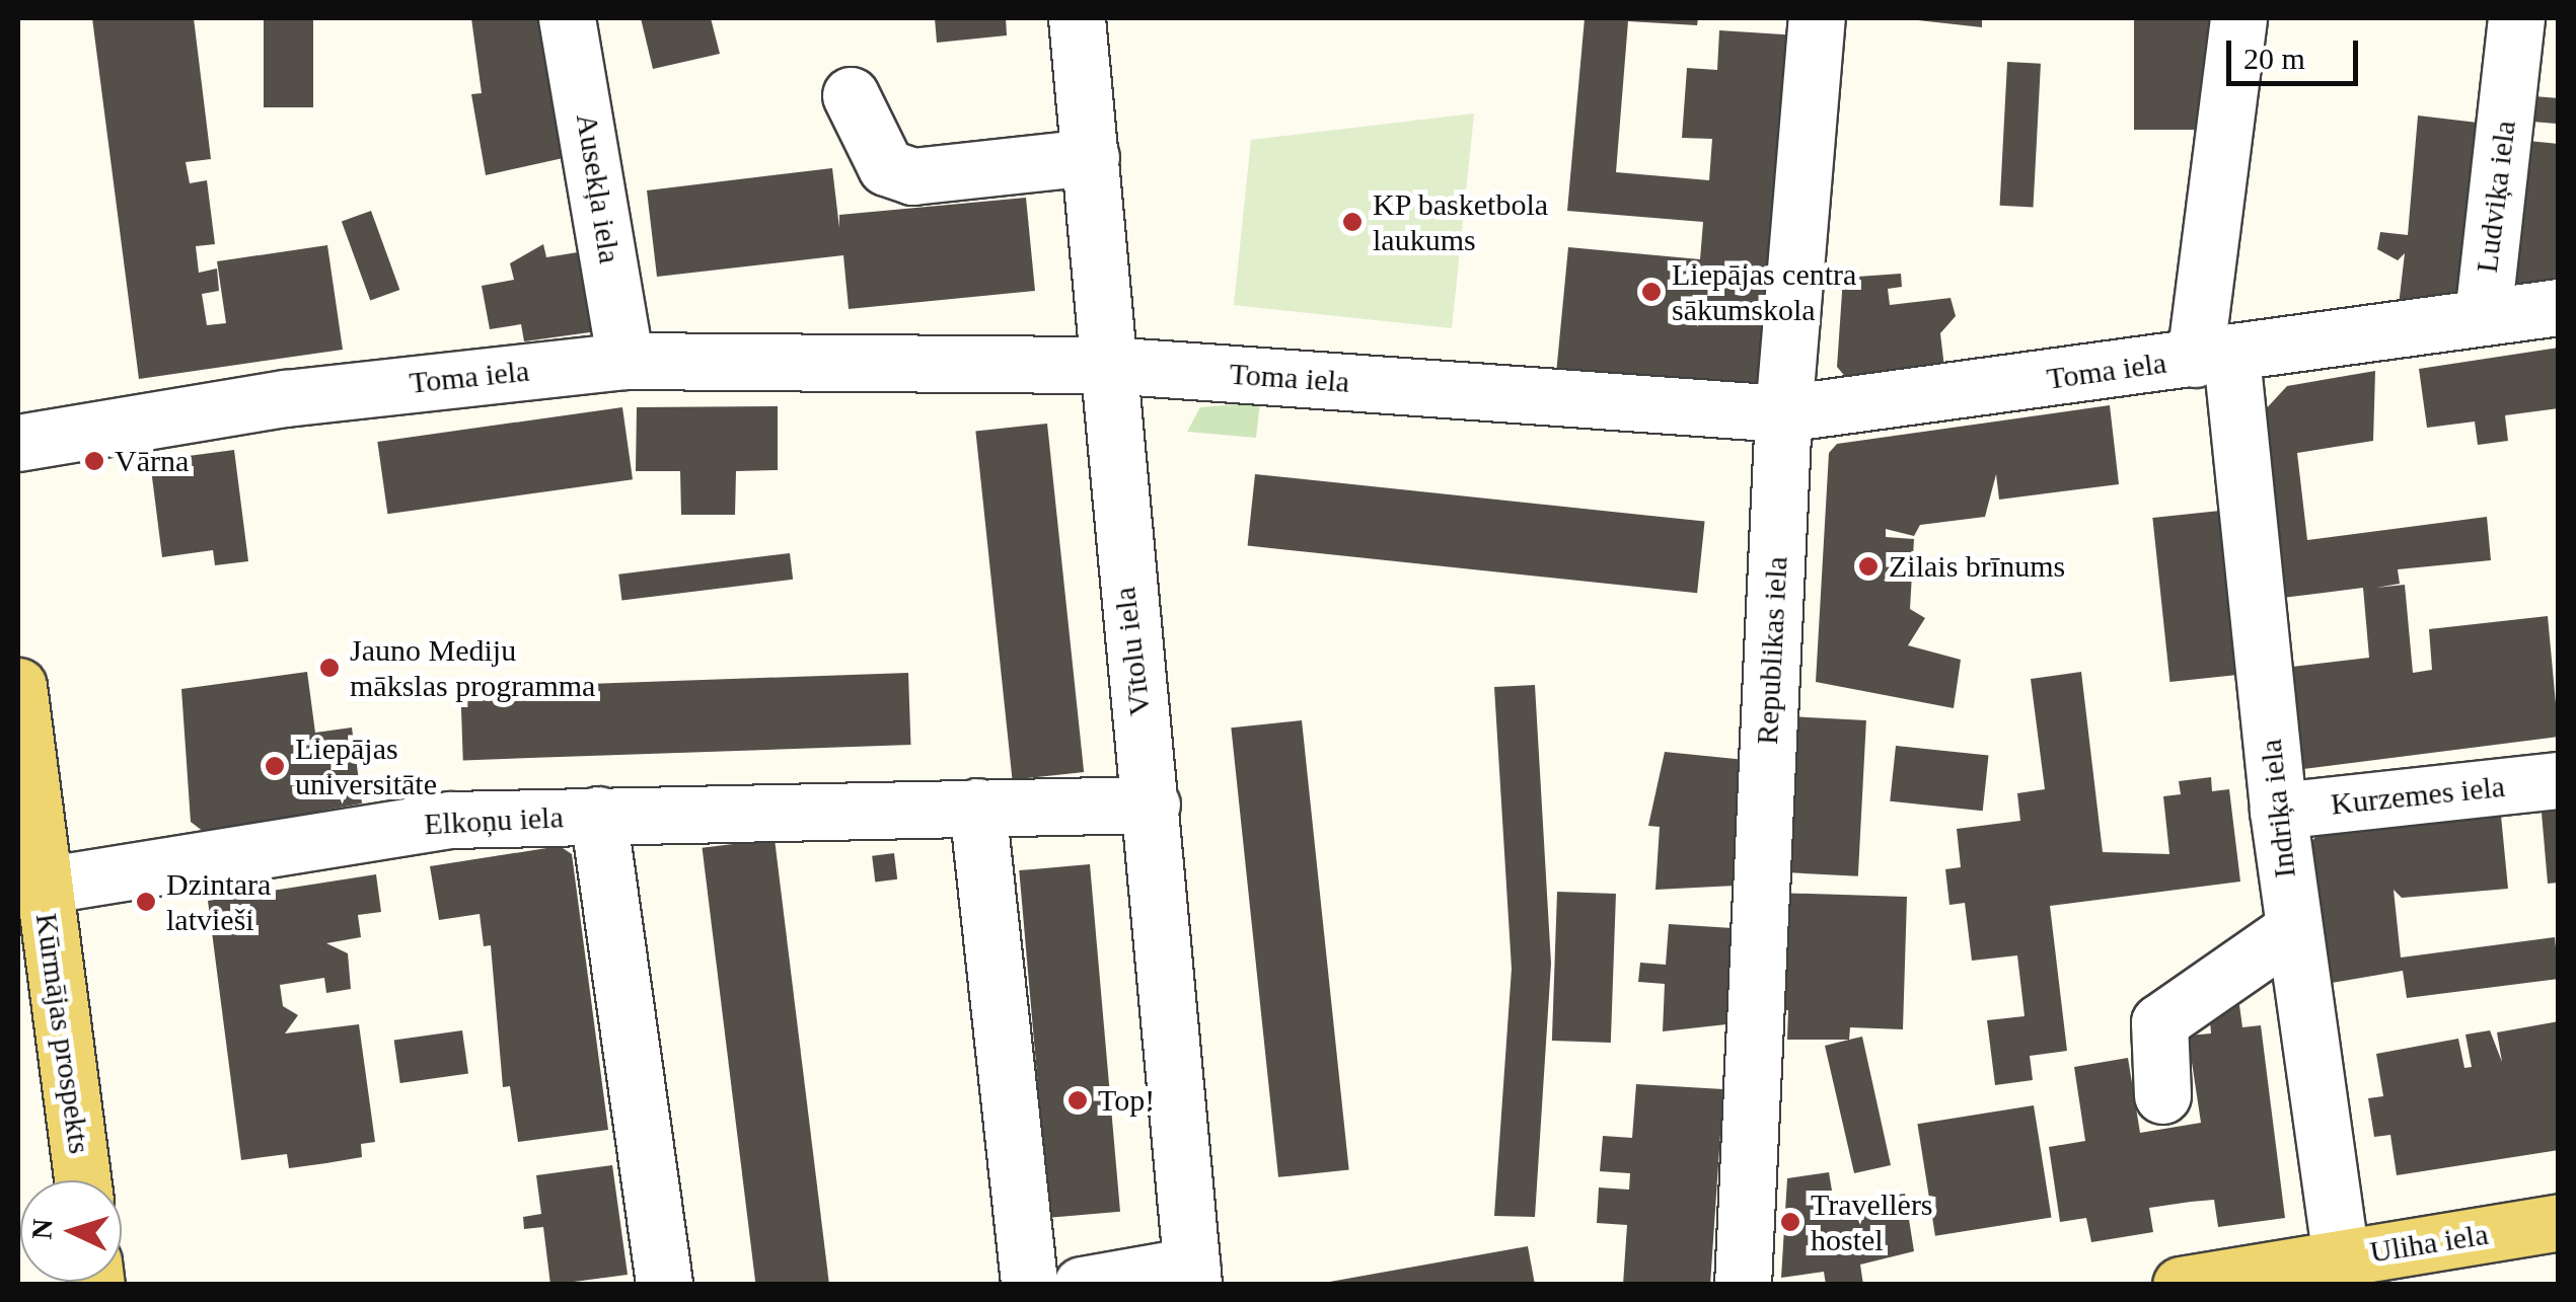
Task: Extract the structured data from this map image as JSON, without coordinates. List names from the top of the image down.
{
  "streets": {
    "main road": ["Kūrmājas prospekts", "Uliha iela"],
    "street": [
      "Ausekļa iela",
      "Ludviķa iela",
      "Toma iela",
      "Republikas iela",
      "Vītolu iela",
      "Kurzemes iela",
      "Indriķa iela",
      "Elkoņu iela"
    ]
  },
  "crossings": [
    ["Ausekļa iela", "Toma iela"],
    ["Ludviķa iela", "Toma iela"],
    ["Toma iela", "Republikas iela"],
    ["Toma iela", "Vītolu iela"],
    ["Toma iela", "Indriķa iela"],
    ["Kurzemes iela", "Indriķa iela"],
    ["Indriķa iela", "Uliha iela"],
    ["Elkoņu iela", "Kūrmājas prospekts"]
  ],
  "places": [
    "KP basketbola laukums",
    "Liepājas centra sākumskola",
    "Vārna",
    "Zilais brīnums",
    "Jauno Mediju mākslas programma",
    "Liepājas universitāte",
    "Dzintara latvieši",
    "Top!",
    "Travellers hostel"
  ],
  "scale_bar": "20 m",
  "north": "left"
}
